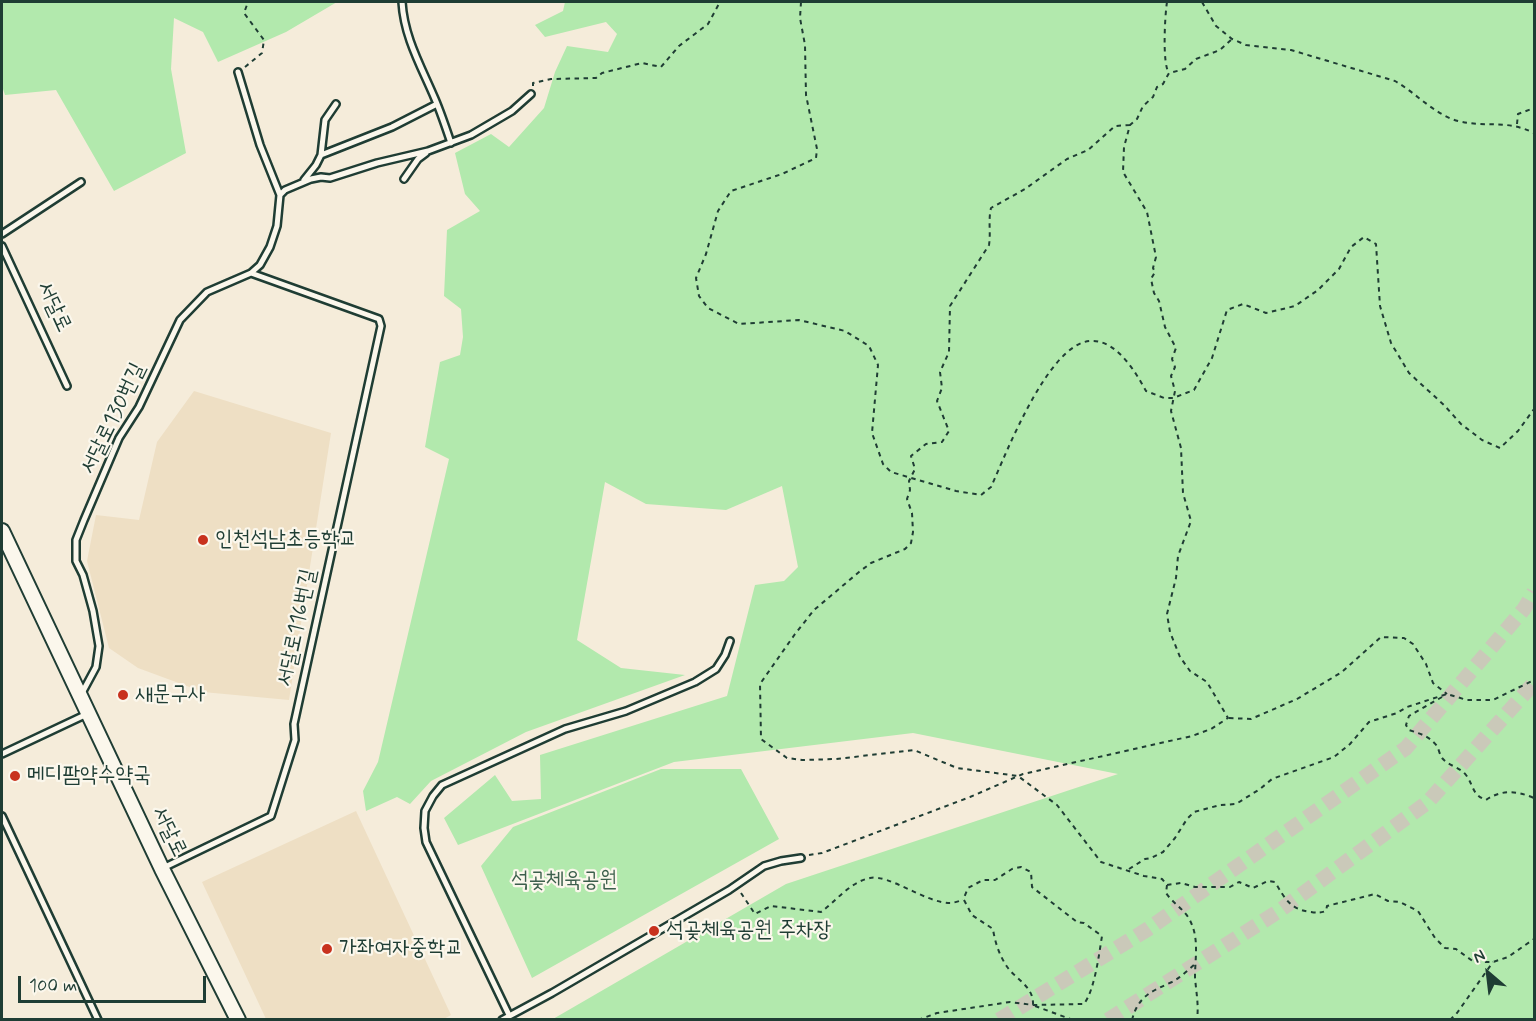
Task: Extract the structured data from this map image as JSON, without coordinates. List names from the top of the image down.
{
  "streets": {
    "street": ["서달로"],
    "lane": ["서달로130번길", "서달로116번길"]
  },
  "crossings": [
    ["서달로", "서달로130번길"],
    ["서달로", "서달로116번길"],
    ["서달로130번길", "서달로116번길"]
  ],
  "parks": ["석곶체육공원"],
  "places": [
    "인천석남초등학교",
    "새문구사",
    "메디팜약수약국",
    "석곶체육공원 주차장",
    "가좌여자중학교"
  ],
  "scale_bar": "100 m",
  "north": "top left"
}
